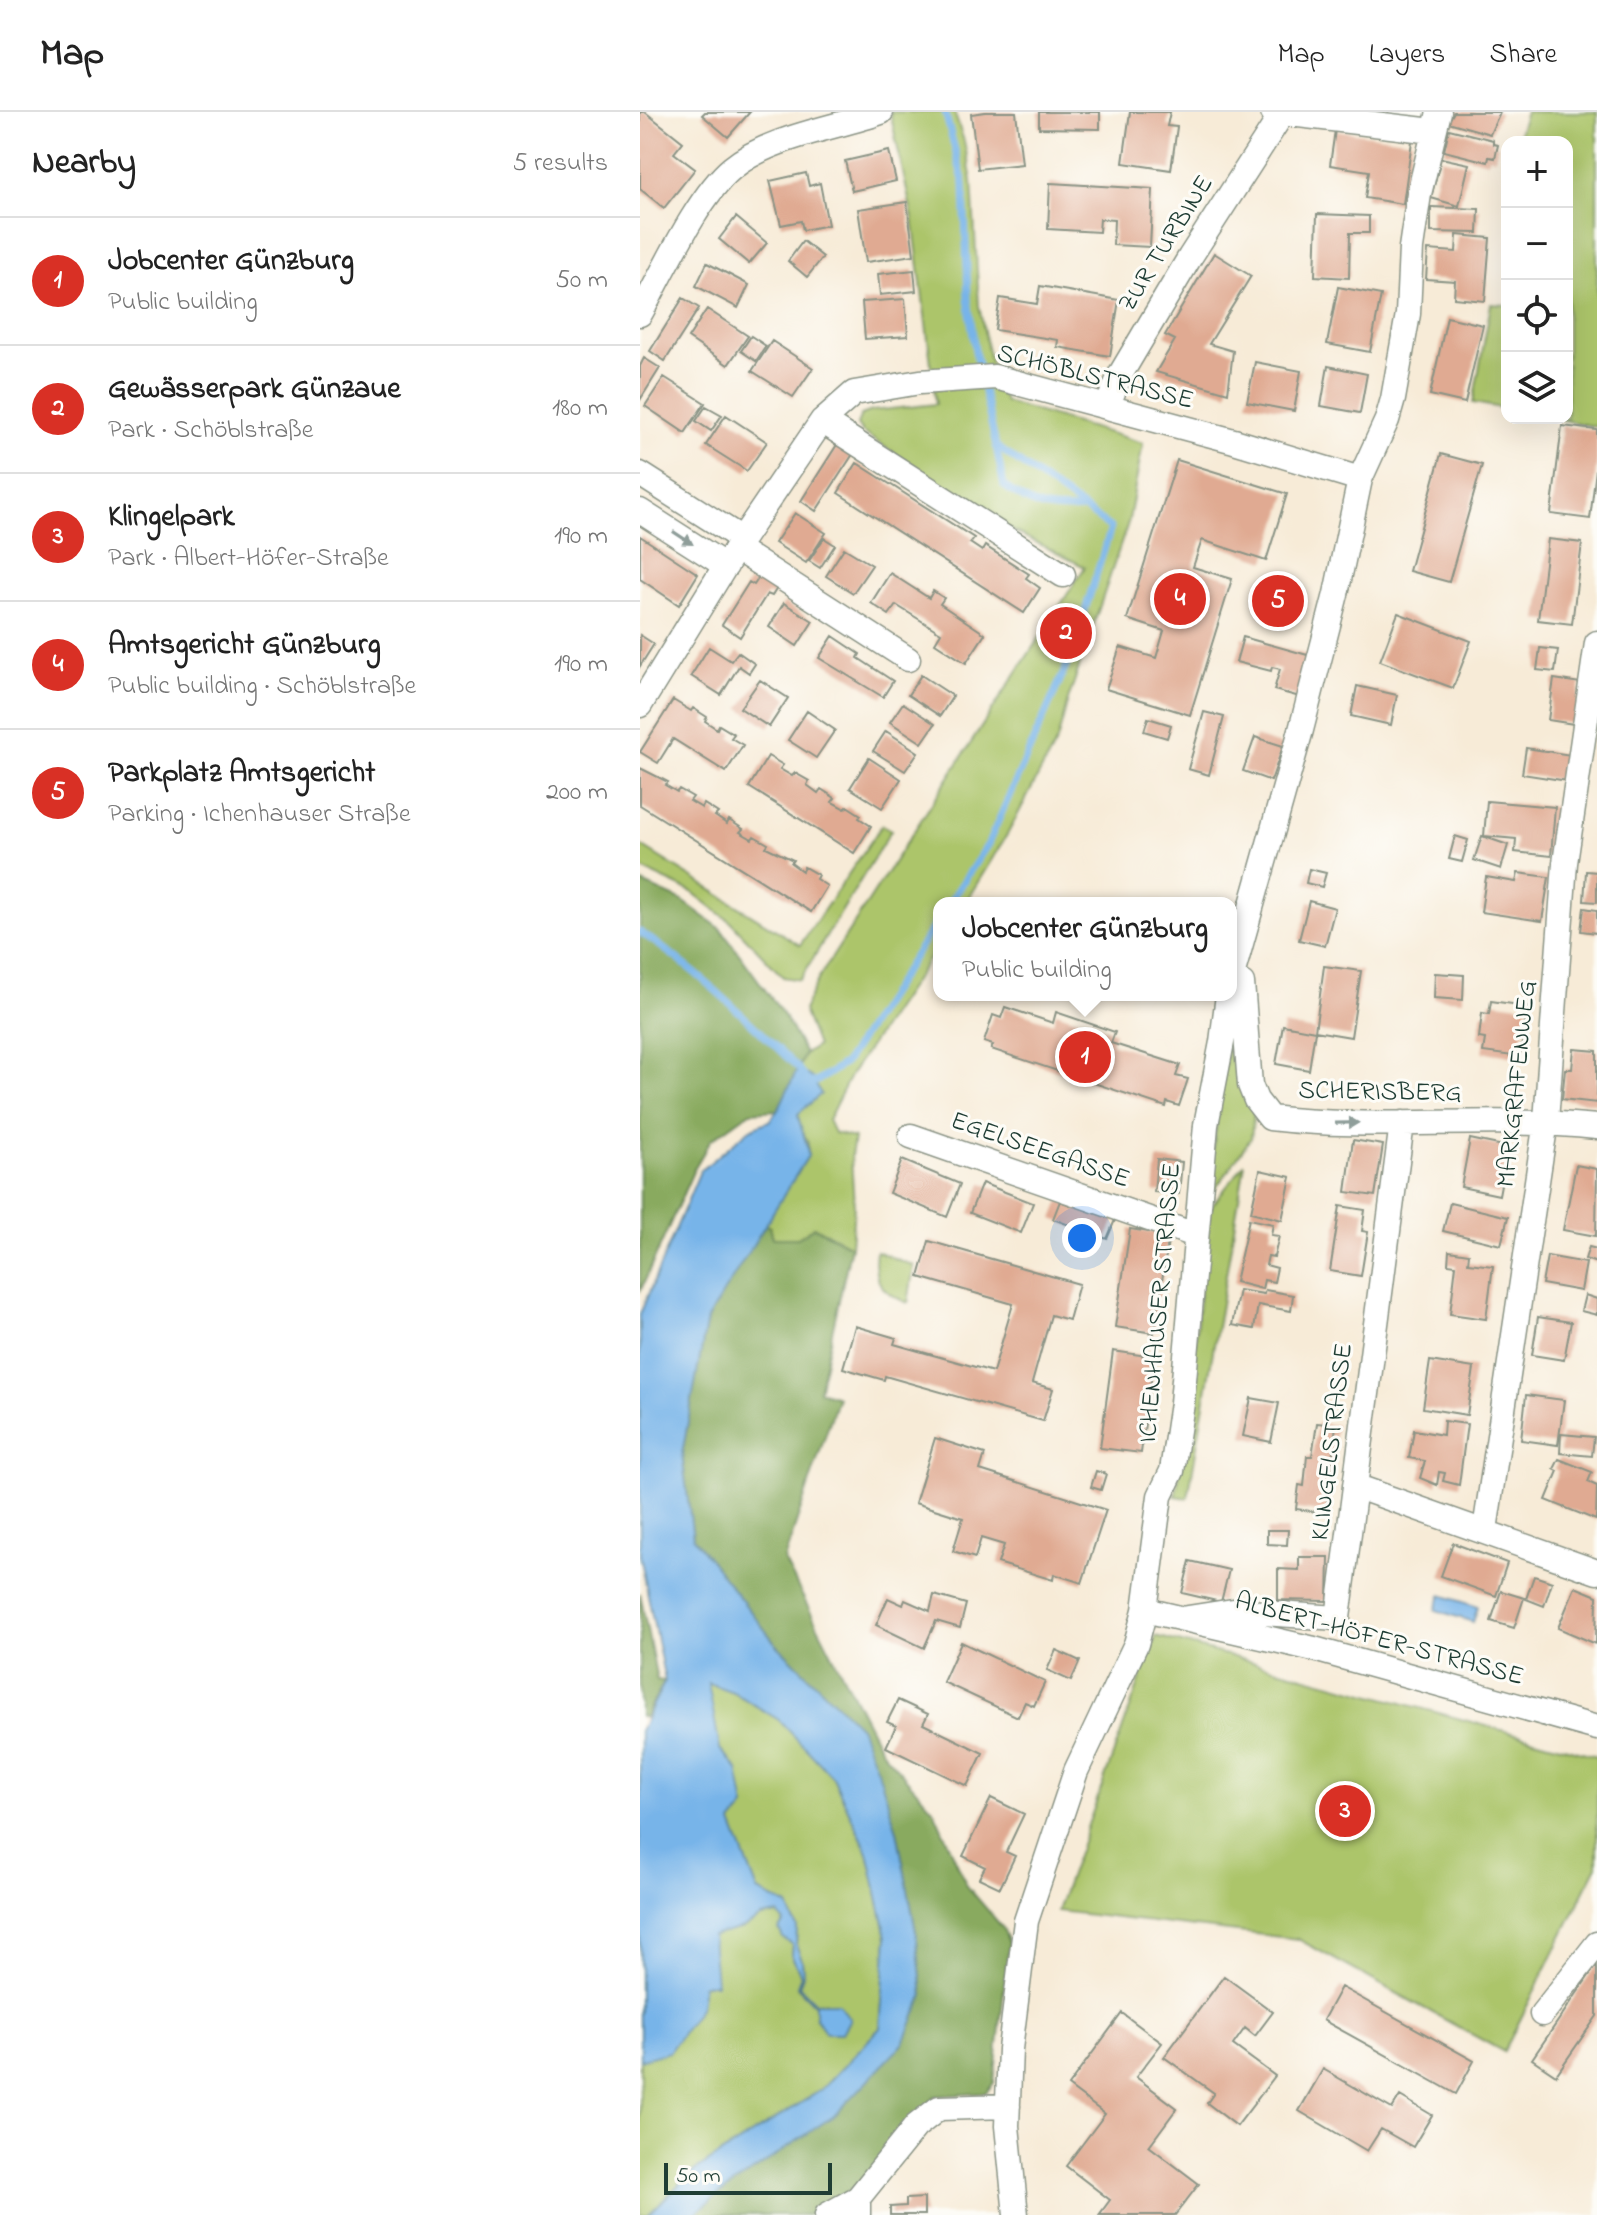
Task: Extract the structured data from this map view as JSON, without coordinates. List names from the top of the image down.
{
  "streets": {
    "street": [
      "ZUR TURBINE",
      "SCHÖBLSTRASSE",
      "MARKGRAFENWEG",
      "SCHERISBERG",
      "EGELSEEGASSE",
      "ICHENHAUSER STRASSE",
      "KLINGELSTRASSE",
      "ALBERT-HÖFER-STRASSE"
    ]
  },
  "crossings": [
    ["ZUR TURBINE", "SCHÖBLSTRASSE"],
    ["MARKGRAFENWEG", "SCHERISBERG"],
    ["SCHERISBERG", "KLINGELSTRASSE"],
    ["EGELSEEGASSE", "ICHENHAUSER STRASSE"],
    ["ICHENHAUSER STRASSE", "ALBERT-HÖFER-STRASSE"],
    ["KLINGELSTRASSE", "ALBERT-HÖFER-STRASSE"]
  ],
  "scale_bar": "50 m",
  "page": {
    "header": "Map",
    "nav": ["Map", "Layers", "Share"],
    "heading": ["Nearby", "5 results"],
    "map_buttons": ["+", "−"],
    "list": [
      {
        "mark": "1",
        "name": "Jobcenter Günzburg",
        "note": "Public building",
        "value": "50 m"
      },
      {
        "mark": "2",
        "name": "Gewässerpark Günzaue",
        "note": "Park · Schöblstraße",
        "value": "180 m"
      },
      {
        "mark": "3",
        "name": "Klingelpark",
        "note": "Park · Albert-Höfer-Straße",
        "value": "190 m"
      },
      {
        "mark": "4",
        "name": "Amtsgericht Günzburg",
        "note": "Public building · Schöblstraße",
        "value": "190 m"
      },
      {
        "mark": "5",
        "name": "Parkplatz Amtsgericht",
        "note": "Parking · Ichenhauser Straße",
        "value": "200 m"
      }
    ],
    "pins": [
      "4",
      "5",
      "2",
      "1",
      "3"
    ],
    "popup": ["Jobcenter Günzburg", "Public building"],
    "scale": "50 m"
  }
}
